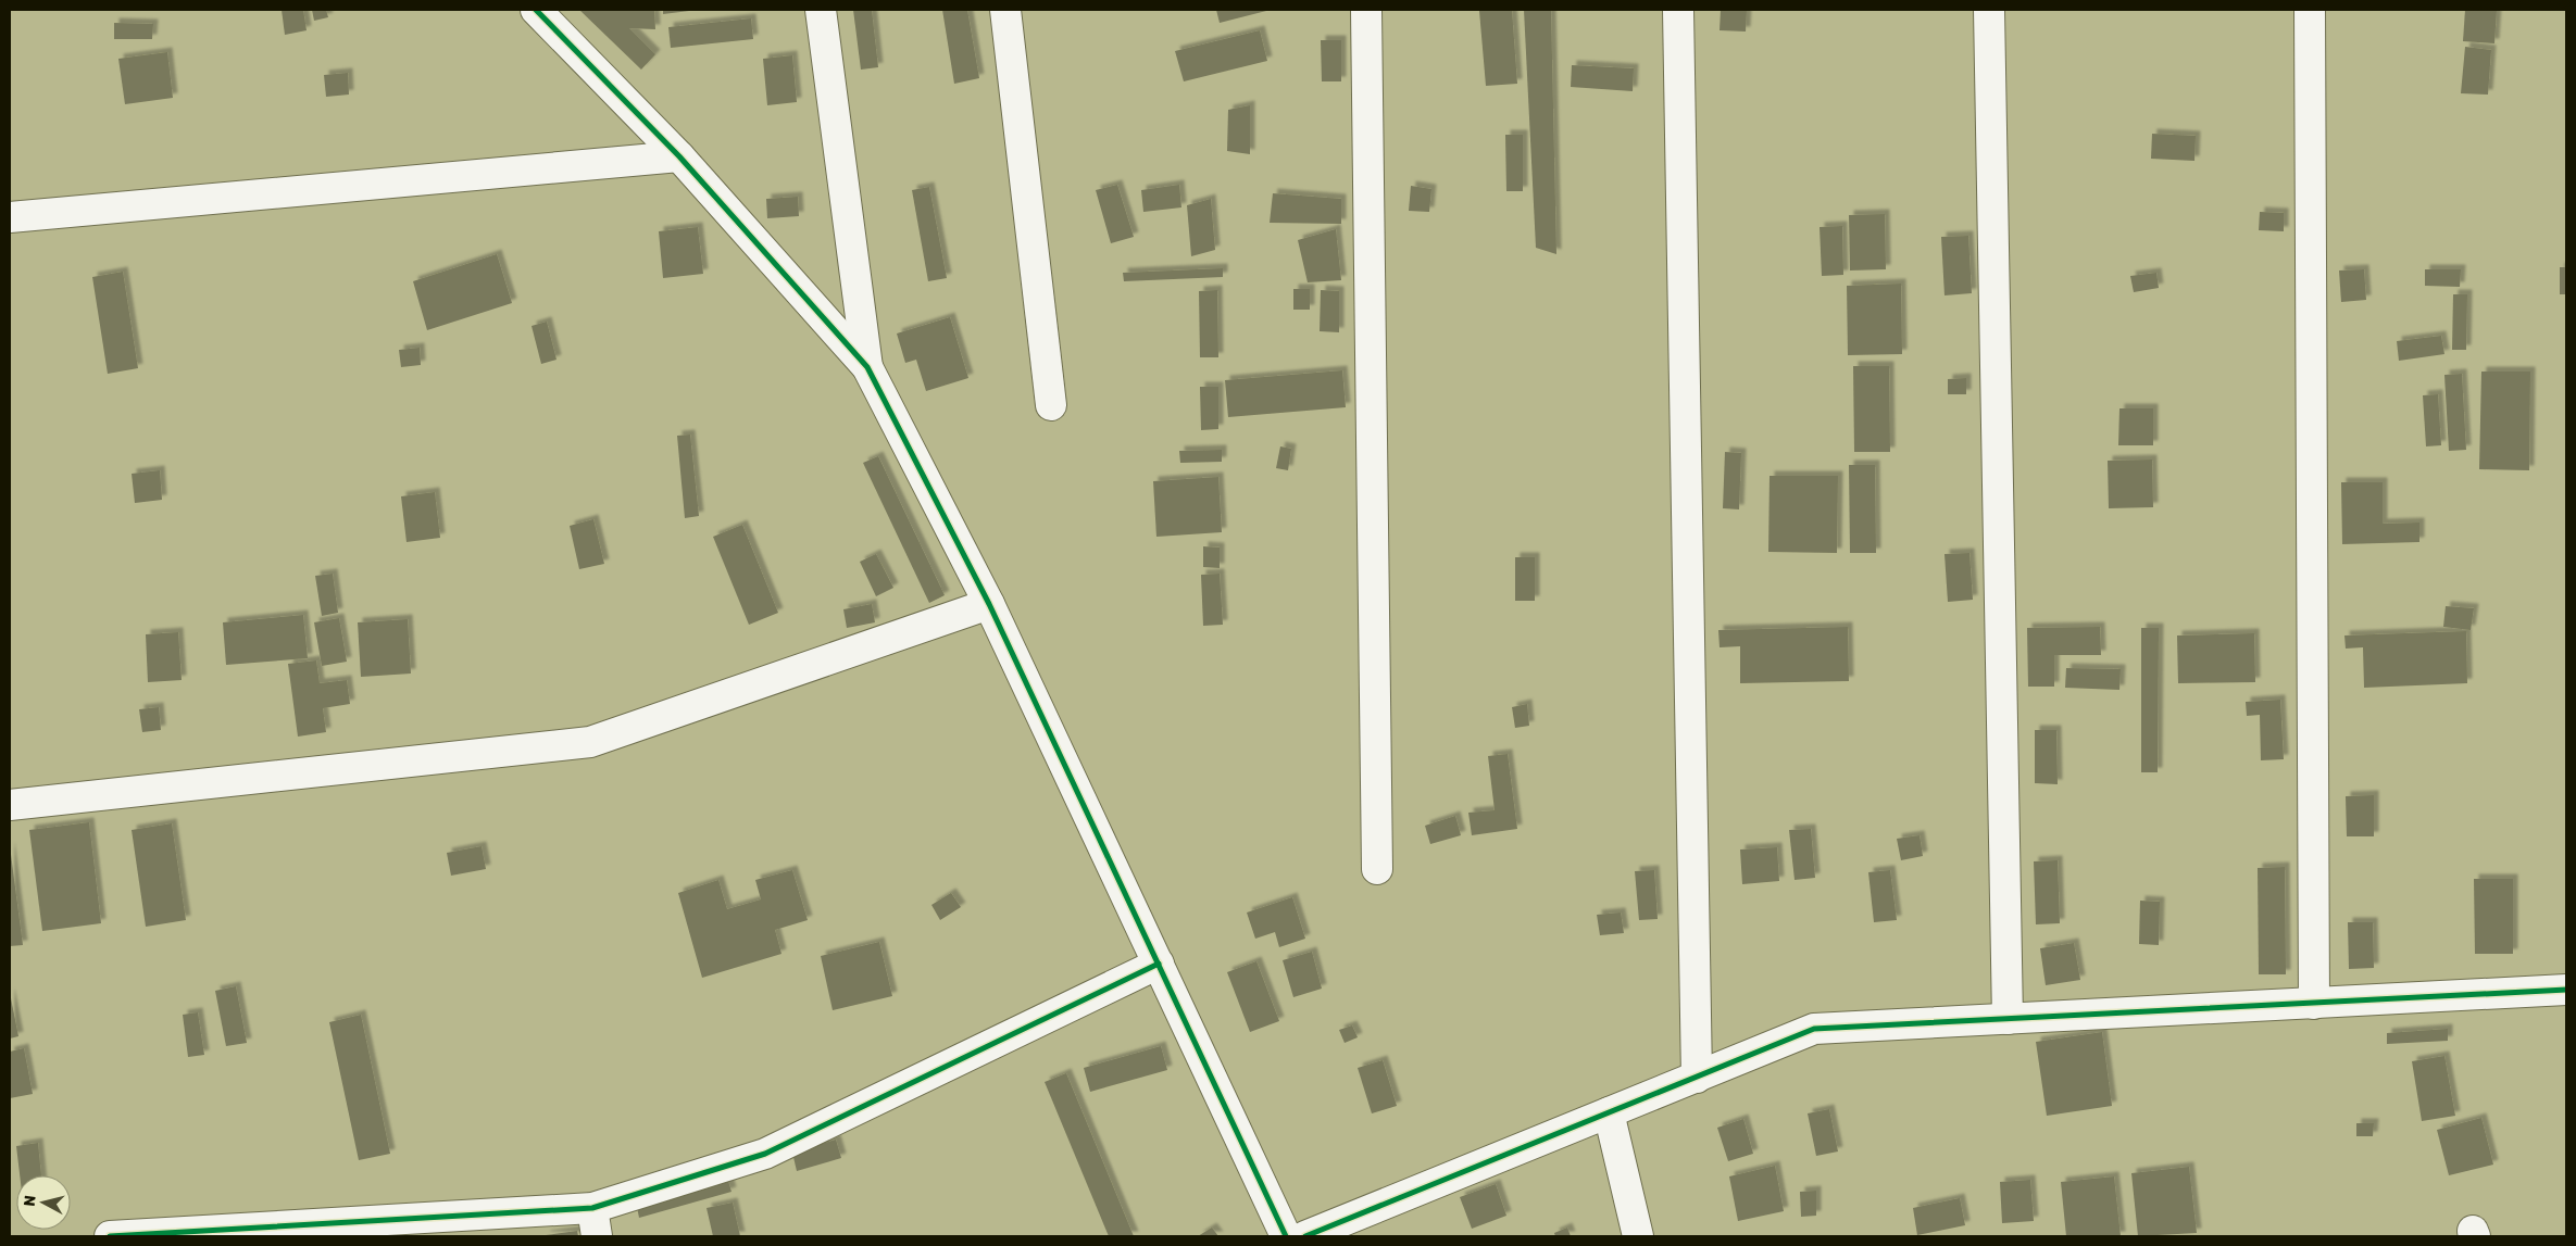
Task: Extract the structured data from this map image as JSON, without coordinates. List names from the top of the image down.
{
  "north": "left"
}
